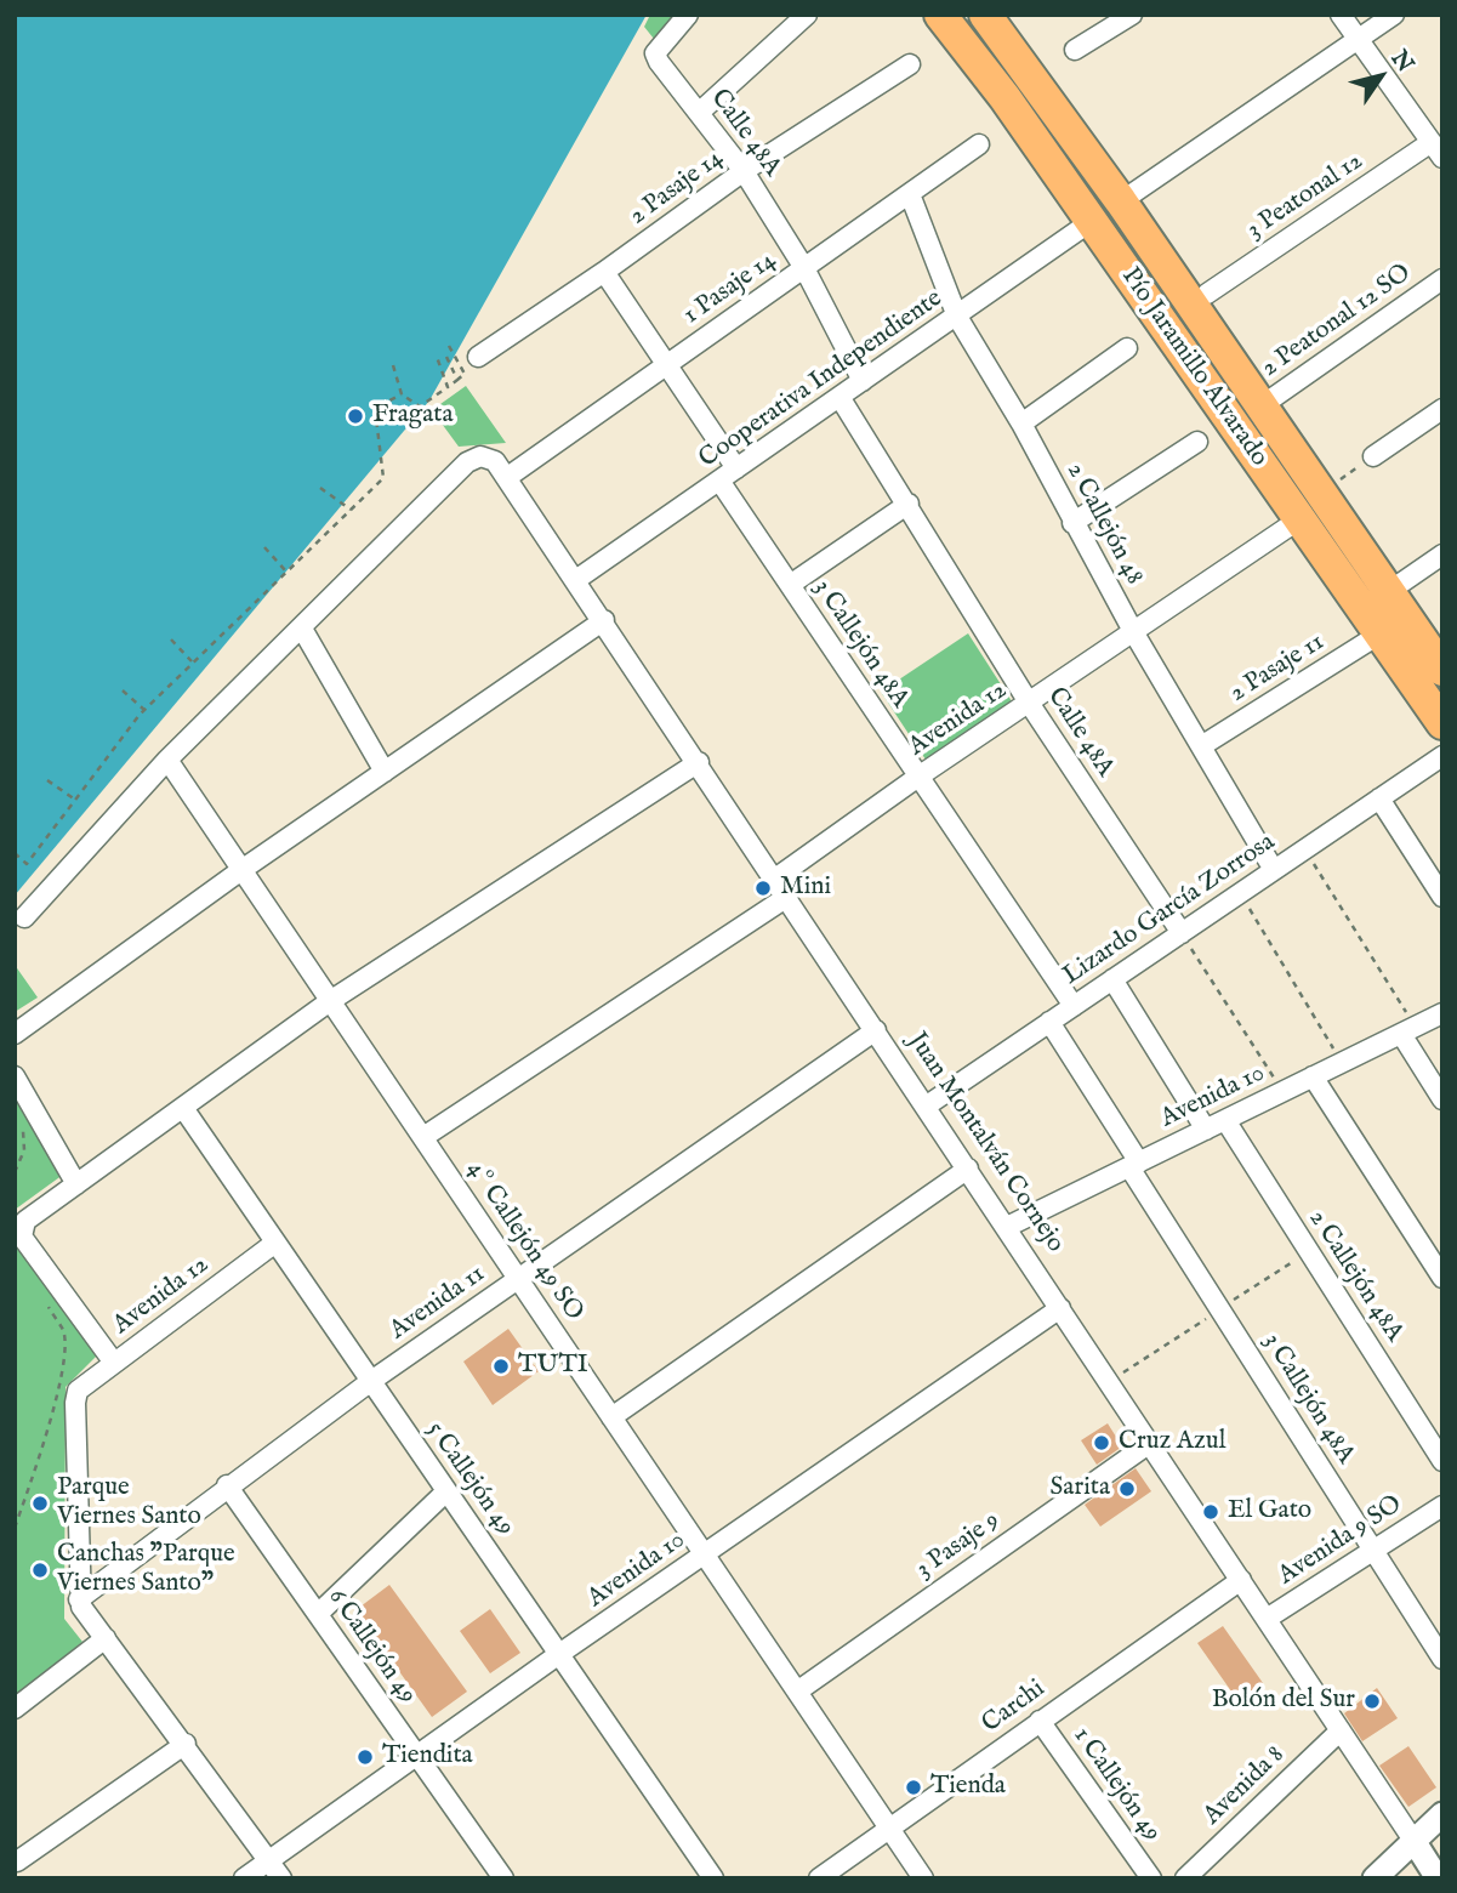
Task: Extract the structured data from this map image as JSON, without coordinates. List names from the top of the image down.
{
  "streets": {
    "highway": ["Pío Jaramillo Alvarado"],
    "street": [
      "Calle 48A",
      "2 Pasaje 14",
      "3 Peatonal 12",
      "1 Pasaje 14",
      "2 Peatonal 12 SO",
      "Cooperativa Independiente",
      "2 Callejón 48",
      "3 Callejón 48A",
      "2 Pasaje 11",
      "Avenida 12",
      "Lizardo García Zorrosa",
      "Avenida 10",
      "Juan Montalván Cornejo",
      "4º Callejón 49 SO",
      "2 Callejón 48A",
      "Avenida 11",
      "5 Callejón 49",
      "Avenida 9 SO",
      "3 Pasaje 9",
      "6 Callejón 49",
      "Carchi",
      "1 Callejón 49",
      "Avenida 8"
    ]
  },
  "crossings": [
    ["Calle 48A", "2 Pasaje 14"],
    ["Calle 48A", "1 Pasaje 14"],
    ["Calle 48A", "Cooperativa Independiente"],
    ["Calle 48A", "Avenida 12"],
    ["Calle 48A", "Lizardo García Zorrosa"],
    ["1 Pasaje 14", "2 Callejón 48"],
    ["1 Pasaje 14", "Juan Montalván Cornejo"],
    ["2 Peatonal 12 SO", "Pío Jaramillo Alvarado"],
    ["Pío Jaramillo Alvarado", "Cooperativa Independiente"],
    ["Pío Jaramillo Alvarado", "2 Pasaje 11"],
    ["Pío Jaramillo Alvarado", "Avenida 12"],
    ["Cooperativa Independiente", "2 Callejón 48"],
    ["Cooperativa Independiente", "3 Callejón 48A"],
    ["Cooperativa Independiente", "Juan Montalván Cornejo"],
    ["2 Callejón 48", "2 Pasaje 11"],
    ["2 Callejón 48", "Avenida 12"],
    ["2 Callejón 48", "Lizardo García Zorrosa"],
    ["3 Callejón 48A", "Avenida 12"],
    ["3 Callejón 48A", "Lizardo García Zorrosa"],
    ["3 Callejón 48A", "Avenida 10"],
    ["3 Callejón 48A", "Avenida 9 SO"],
    ["Avenida 12", "Juan Montalván Cornejo"],
    ["Avenida 12", "Avenida 11"],
    ["Avenida 12", "5 Callejón 49"],
    ["Lizardo García Zorrosa", "Juan Montalván Cornejo"],
    ["Avenida 10", "Juan Montalván Cornejo"],
    ["Avenida 10", "4º Callejón 49 SO"],
    ["Avenida 10", "2 Callejón 48A"],
    ["Avenida 10", "5 Callejón 49"],
    ["Avenida 10", "6 Callejón 49"],
    ["Juan Montalván Cornejo", "Avenida 11"],
    ["Juan Montalván Cornejo", "Avenida 9 SO"],
    ["Juan Montalván Cornejo", "3 Pasaje 9"],
    ["Juan Montalván Cornejo", "Carchi"],
    ["Juan Montalván Cornejo", "Avenida 8"],
    ["4º Callejón 49 SO", "Avenida 11"],
    ["4º Callejón 49 SO", "3 Pasaje 9"],
    ["4º Callejón 49 SO", "Carchi"],
    ["Avenida 11", "5 Callejón 49"],
    ["Avenida 11", "6 Callejón 49"],
    ["Carchi", "1 Callejón 49"]
  ],
  "places": [
    "Fragata",
    "Mini",
    "TUTI",
    "Cruz Azul",
    "Sarita",
    "Parque Viernes Santo",
    "El Gato",
    "Canchas \"Parque Viernes Santo\"",
    "Bolón del Sur",
    "Tiendita",
    "Tienda"
  ],
  "north": "top right"
}
